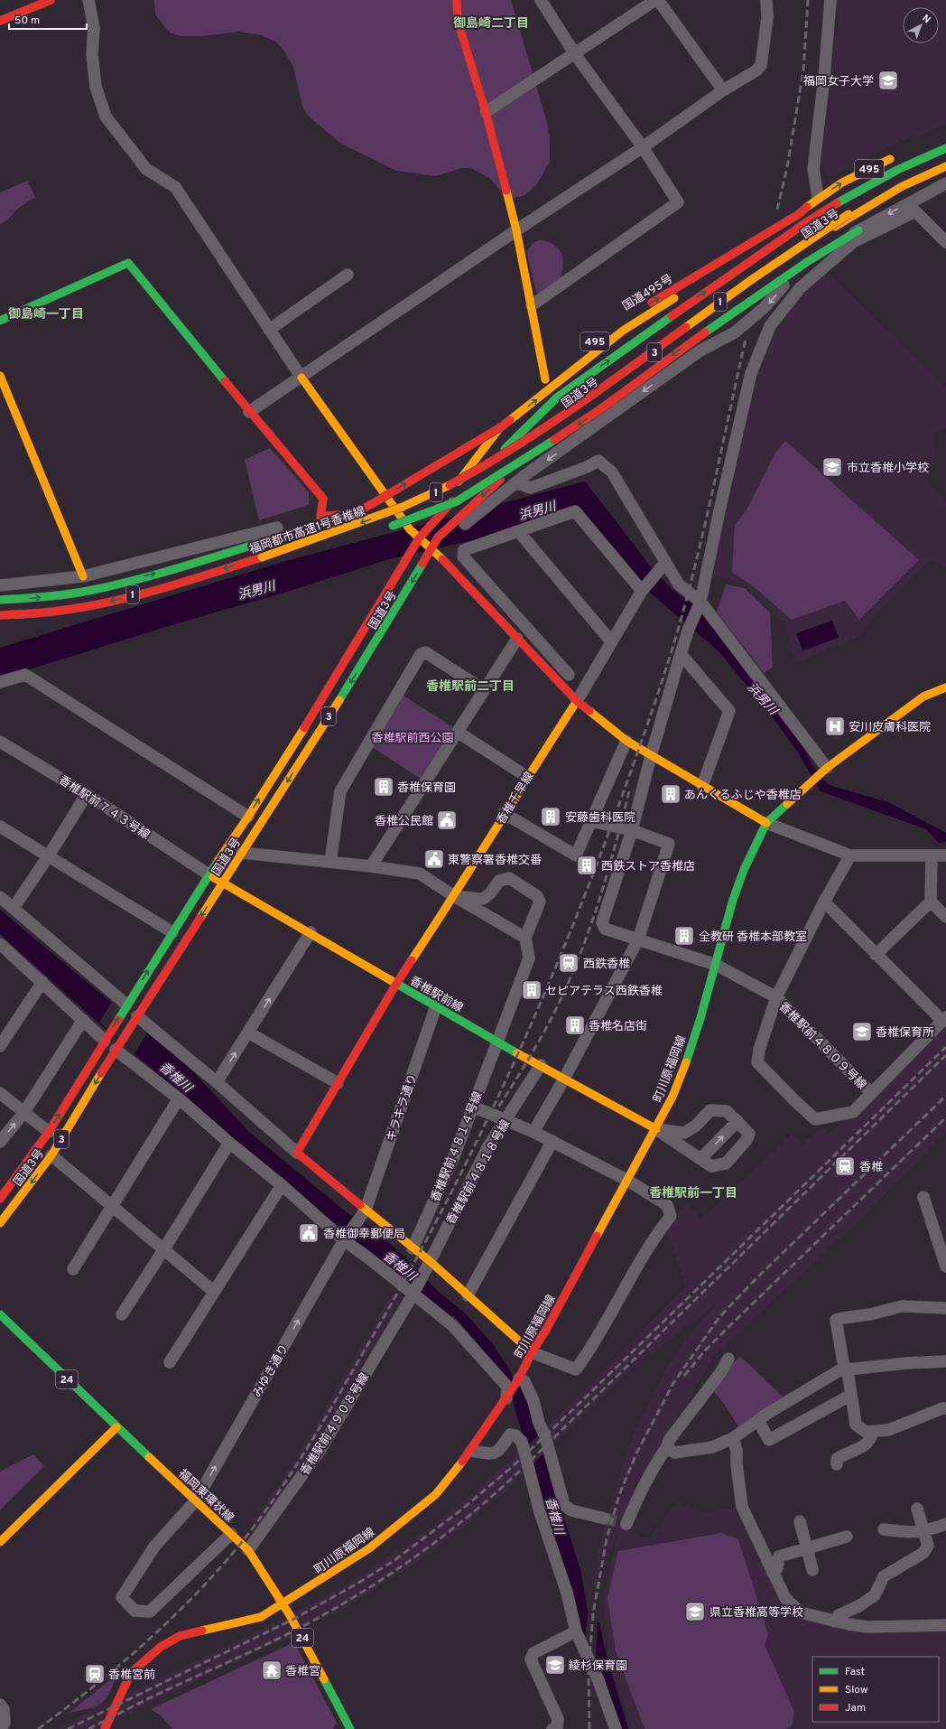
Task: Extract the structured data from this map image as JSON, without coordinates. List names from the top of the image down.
{
  "streets": {
    "main road": [
      "495",
      "国道3号",
      "国道495号",
      "1",
      "3",
      "福岡都市高速1号香椎線",
      "香椎千早線",
      "香椎駅前線",
      "町川原福岡線",
      "24",
      "福岡東環状線"
    ],
    "street": [
      "香椎駅前７４３号線",
      "香椎駅前４８０９号線",
      "キラキラ通り",
      "香椎駅前４８１４号線",
      "香椎駅前４８１８号線",
      "みゆき通り",
      "香椎駅前４９０８号線"
    ]
  },
  "crossings": [
    ["国道3号", "香椎駅前７４３号線"],
    ["国道3号", "香椎駅前線"],
    ["香椎千早線", "香椎駅前線"],
    ["香椎駅前７４３号線", "香椎駅前線"],
    ["香椎駅前線", "町川原福岡線"],
    ["香椎駅前線", "キラキラ通り"],
    ["香椎駅前線", "香椎駅前４８１４号線"],
    ["香椎駅前線", "香椎駅前４８１８号線"],
    ["香椎駅前４８０９号線", "町川原福岡線"],
    ["町川原福岡線", "福岡東環状線"],
    ["キラキラ通り", "みゆき通り"],
    ["香椎駅前４８１８号線", "香椎駅前４９０８号線"],
    ["みゆき通り", "福岡東環状線"],
    ["香椎駅前４９０８号線", "福岡東環状線"]
  ],
  "districts": [
    "御島崎二丁目",
    "御島崎一丁目",
    "香椎駅前二丁目",
    "香椎駅前一丁目"
  ],
  "water": ["浜男川", "香椎川"],
  "parks": ["香椎駅前西公園"],
  "places": {
    "school or university": [
      "福岡女子大学",
      "市立香椎小学校",
      "香椎保育所",
      "県立香椎高等学校",
      "綾杉保育園"
    ],
    "hospital": ["安川皮膚科医院"],
    "building": [
      "香椎保育園",
      "あんくるふじや香椎店",
      "安藤歯科医院",
      "西鉄ストア香椎店",
      "全教研 香椎本部教室",
      "セピアテラス西鉄香椎",
      "香椎名店街"
    ],
    "public building": ["香椎公民館", "東警察署香椎交番", "香椎御幸郵便局"],
    "station": ["西鉄香椎", "香椎", "香椎宮前"],
    "temple": ["香椎宮"]
  },
  "legend": ["Fast", "Slow", "Jam"],
  "scale_bar": "50 m",
  "north": "top right"
}
